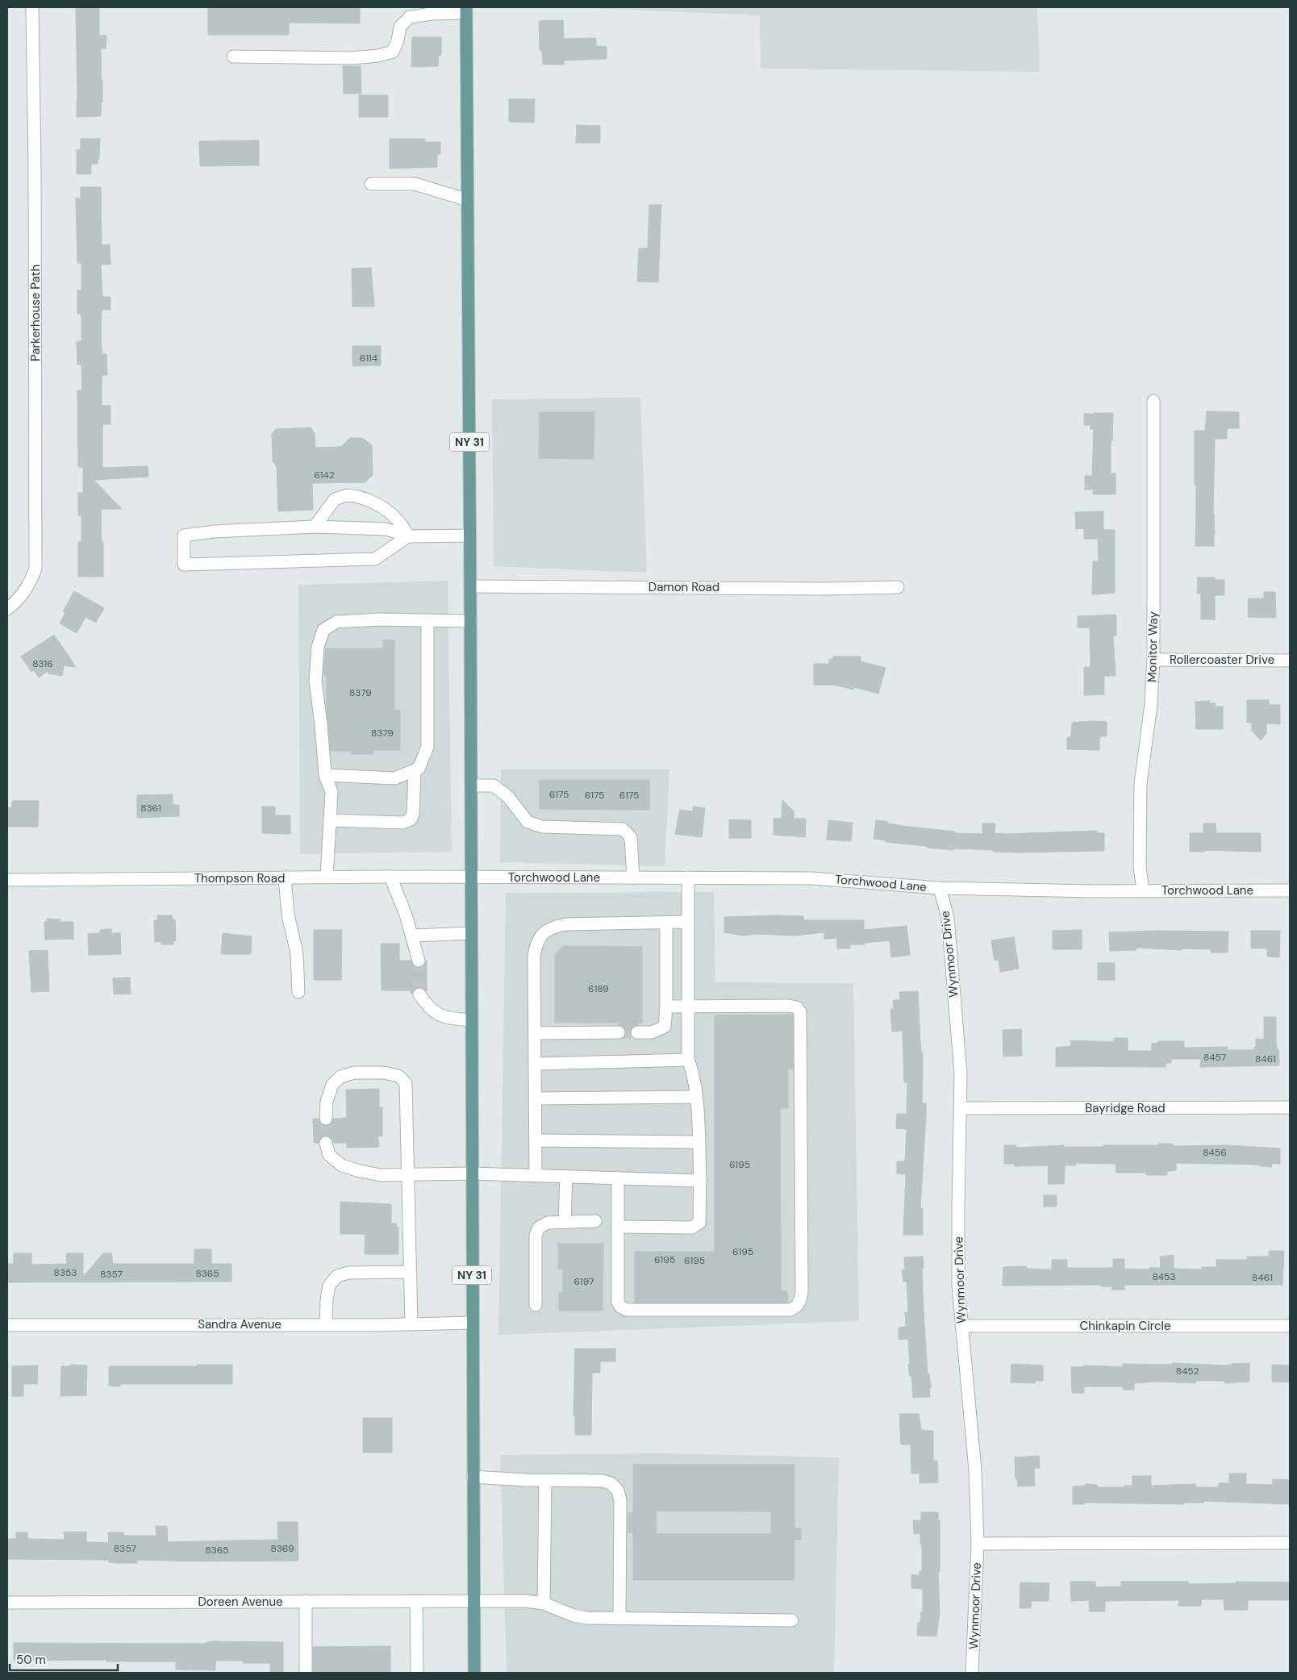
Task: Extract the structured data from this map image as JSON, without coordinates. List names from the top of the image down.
{
  "streets": {
    "main road": ["NY 31"],
    "street": [
      "Parkerhouse Path",
      "Damon Road",
      "Monitor Way",
      "Rollercoaster Drive",
      "Torchwood Lane",
      "Thompson Road",
      "Wynmoor Drive",
      "Bayridge Road",
      "Sandra Avenue",
      "Chinkapin Circle",
      "Doreen Avenue"
    ]
  },
  "crossings": [
    ["NY 31", "Damon Road"],
    ["NY 31", "Torchwood Lane"],
    ["NY 31", "Thompson Road"],
    ["NY 31", "Sandra Avenue"],
    ["NY 31", "Doreen Avenue"],
    ["Monitor Way", "Rollercoaster Drive"],
    ["Monitor Way", "Torchwood Lane"],
    ["Torchwood Lane", "Thompson Road"],
    ["Torchwood Lane", "Wynmoor Drive"],
    ["Wynmoor Drive", "Bayridge Road"],
    ["Wynmoor Drive", "Chinkapin Circle"]
  ],
  "house_numbers": [
    "6114",
    "6142",
    "8316",
    "8379",
    "8379",
    "6175",
    "6175",
    "6175",
    "8361",
    "6189",
    "8457",
    "8461",
    "8456",
    "6195",
    "6195",
    "6195",
    "6195",
    "8353",
    "8365",
    "8357",
    "8453",
    "8461",
    "6197",
    "8452",
    "8357",
    "8369",
    "8365"
  ],
  "scale_bar": "50 m"
}
